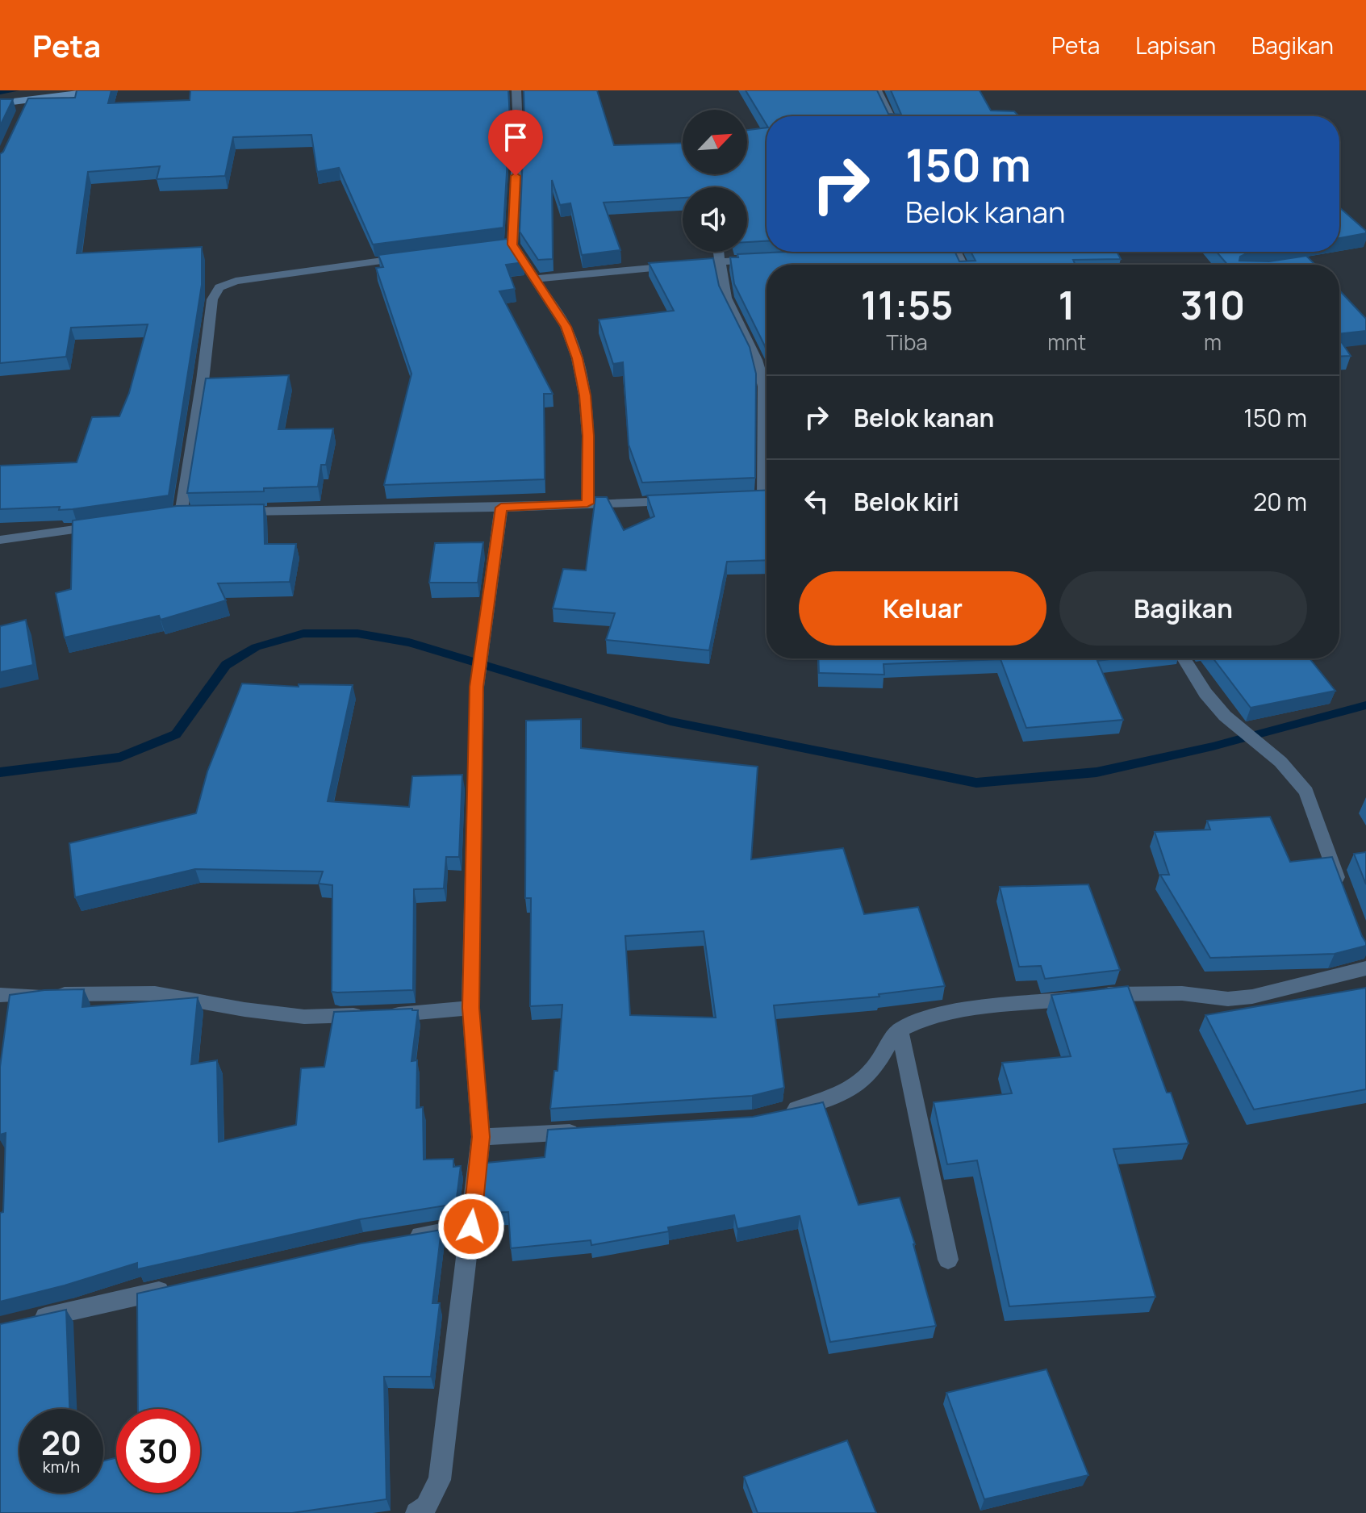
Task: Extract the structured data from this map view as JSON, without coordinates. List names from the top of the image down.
{
  "north": "top right",
  "page": {
    "header": "Peta",
    "nav": ["Peta", "Lapisan", "Bagikan"],
    "turn": ["150 m", "Belok kanan"],
    "eta": [
      "11:55",
      "Tiba",
      "1",
      "mnt",
      "310",
      "m"
    ],
    "list": [
      {
        "name": "Belok kanan",
        "value": "150 m"
      },
      {
        "name": "Belok kiri",
        "value": "20 m"
      }
    ],
    "buttons": ["Keluar", "Bagikan"],
    "speed": "20 km/h",
    "limit": "30"
  }
}
